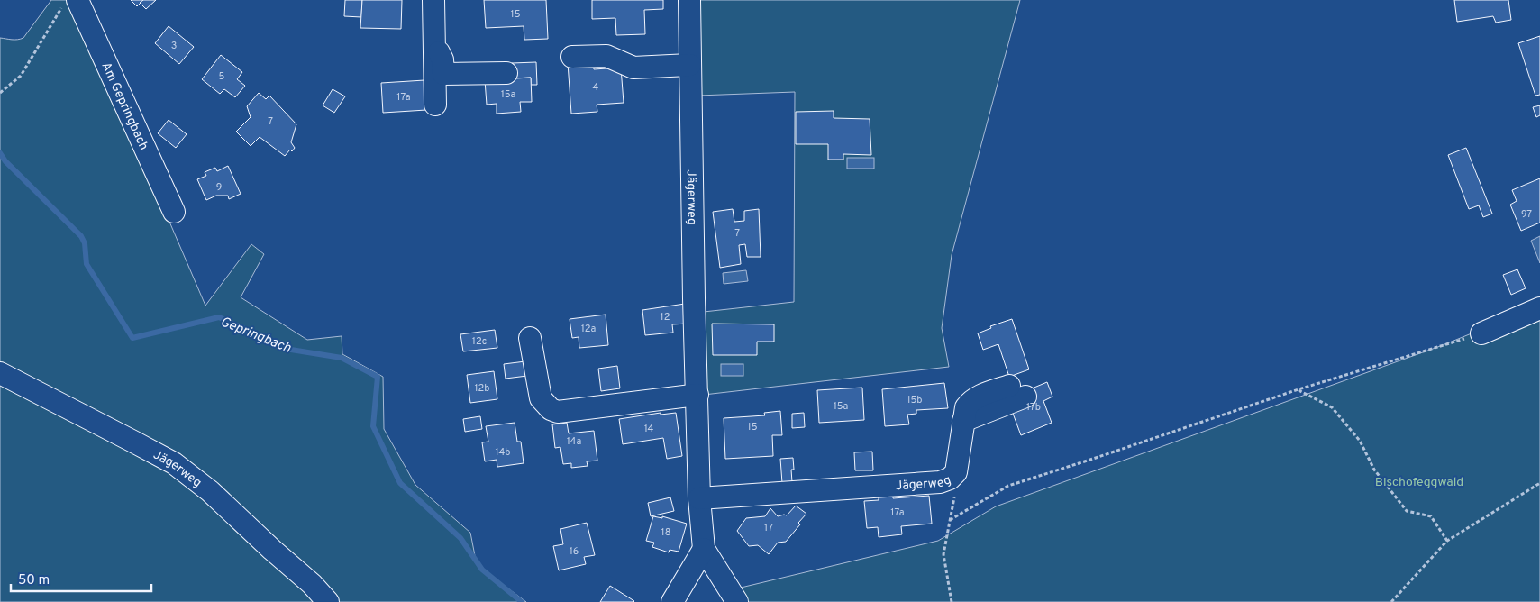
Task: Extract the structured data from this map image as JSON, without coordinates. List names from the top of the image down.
{
  "streets": {
    "street": ["Am Gepringbach", "Jägerweg"]
  },
  "water": ["Gepringbach"],
  "parks": ["Bischofeggwald"],
  "house_numbers": [
    "15",
    "3",
    "5",
    "4",
    "15a",
    "17a",
    "7",
    "9",
    "97",
    "7",
    "12",
    "12a",
    "12c",
    "12b",
    "15b",
    "15a",
    "17b",
    "15",
    "14",
    "14a",
    "14b",
    "17a",
    "17",
    "18",
    "16"
  ],
  "scale_bar": "50 m"
}
